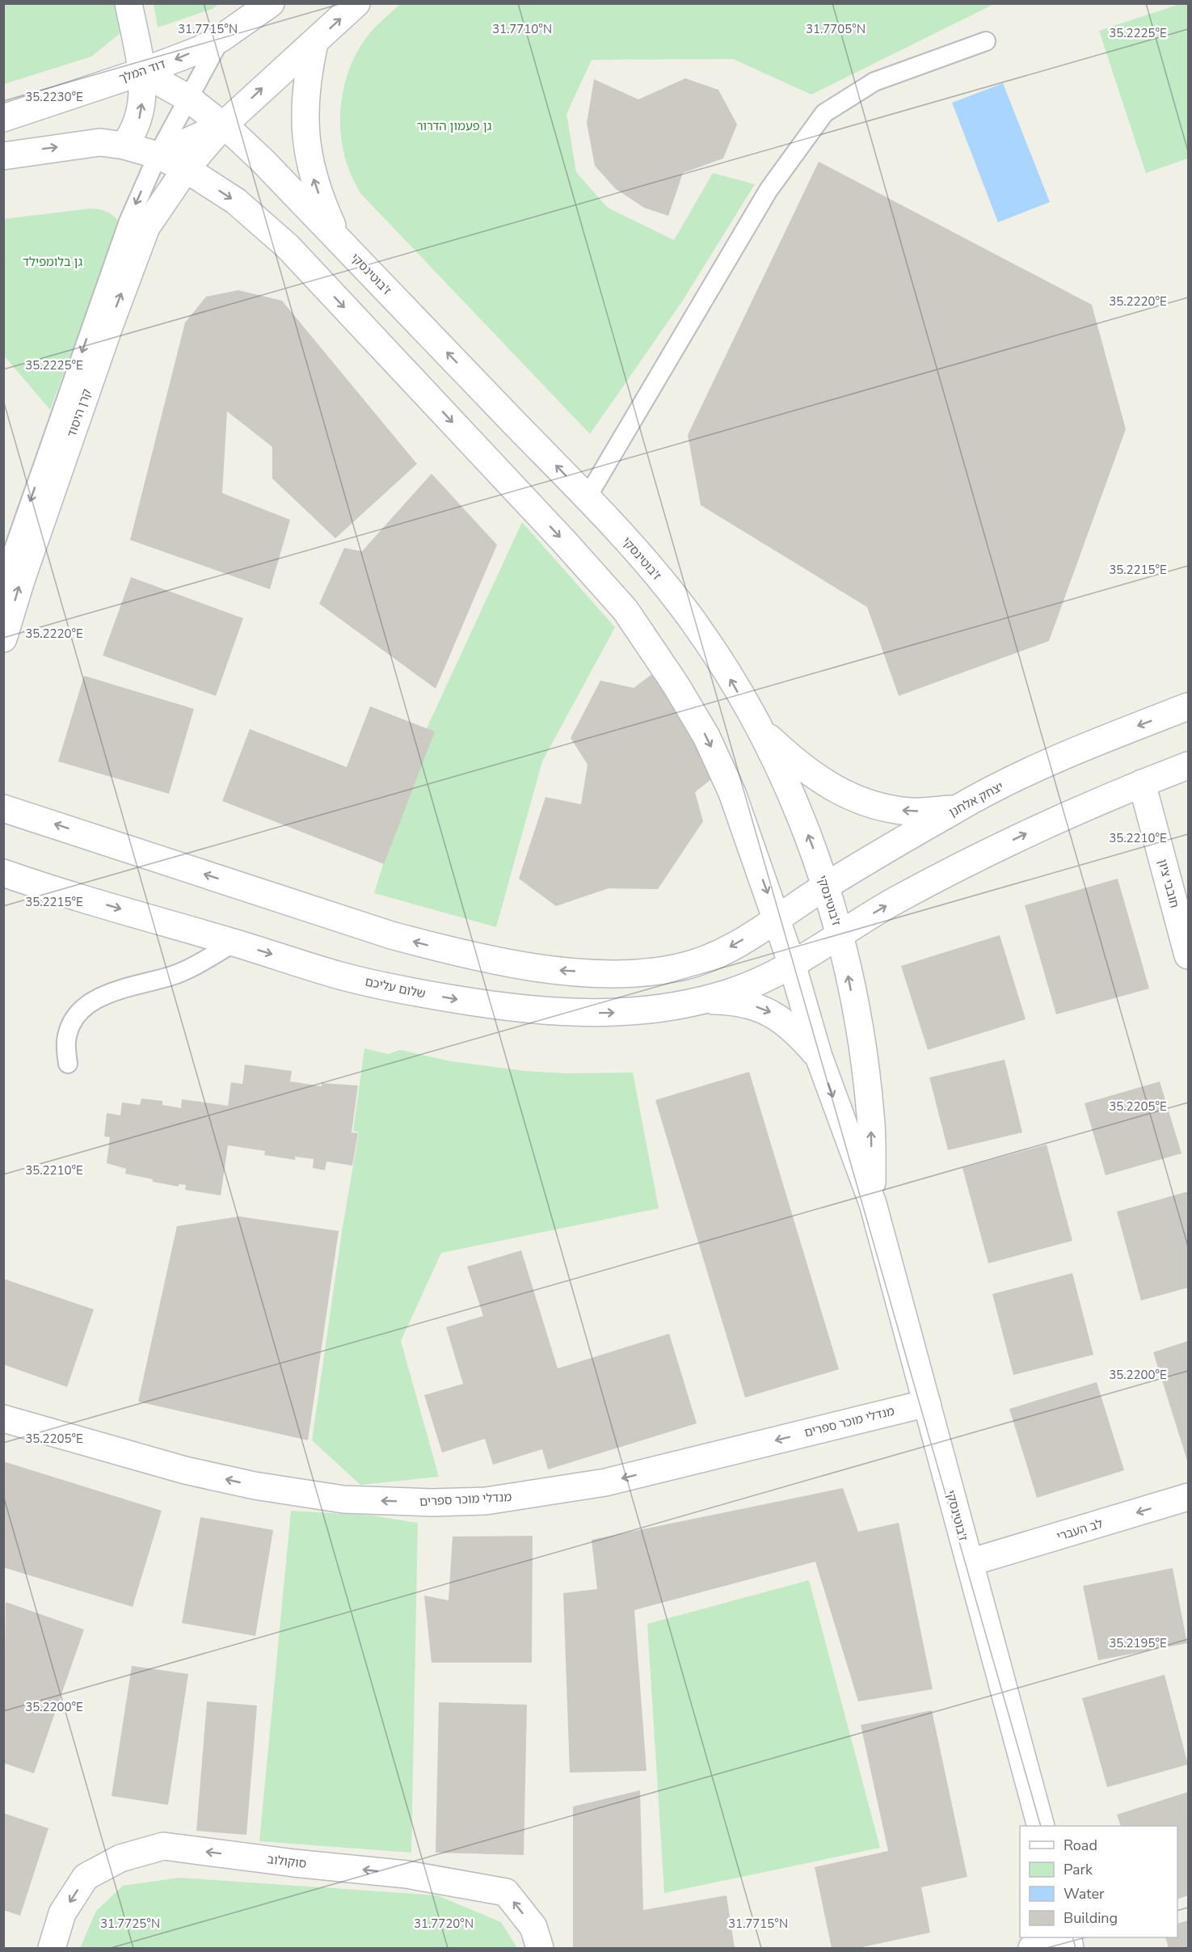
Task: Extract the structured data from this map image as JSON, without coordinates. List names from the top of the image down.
{
  "streets": {
    "street": [
      "דוד המלך",
      "ז'בוטינסקי",
      "קרן היסוד",
      "יצחק אלחנן",
      "חובבי ציון",
      "שלום עליכם",
      "מנדלי מוכר ספרים",
      "לב העברי",
      "סוקולוב"
    ]
  },
  "crossings": [
    ["דוד המלך", "ז'בוטינסקי"],
    ["ז'בוטינסקי", "קרן היסוד"],
    ["ז'בוטינסקי", "יצחק אלחנן"],
    ["ז'בוטינסקי", "שלום עליכם"],
    ["ז'בוטינסקי", "מנדלי מוכר ספרים"],
    ["ז'בוטינסקי", "לב העברי"]
  ],
  "one_way": [
    "קרן היסוד",
    "מנדלי מוכר ספרים",
    "לב העברי",
    "סוקולוב"
  ],
  "parks": ["גן פעמון הדרור", "גן בלומפילד"],
  "legend": [
    "Road",
    "Park",
    "Water",
    "Building"
  ],
  "coordinates": [
    "31.7715°N",
    "31.7710°N",
    "31.7705°N",
    "35.2225°E",
    "35.2230°E",
    "35.2220°E",
    "35.2215°E",
    "35.2210°E",
    "35.2205°E",
    "35.2200°E",
    "35.2195°E",
    "31.7725°N",
    "31.7720°N"
  ]
}
